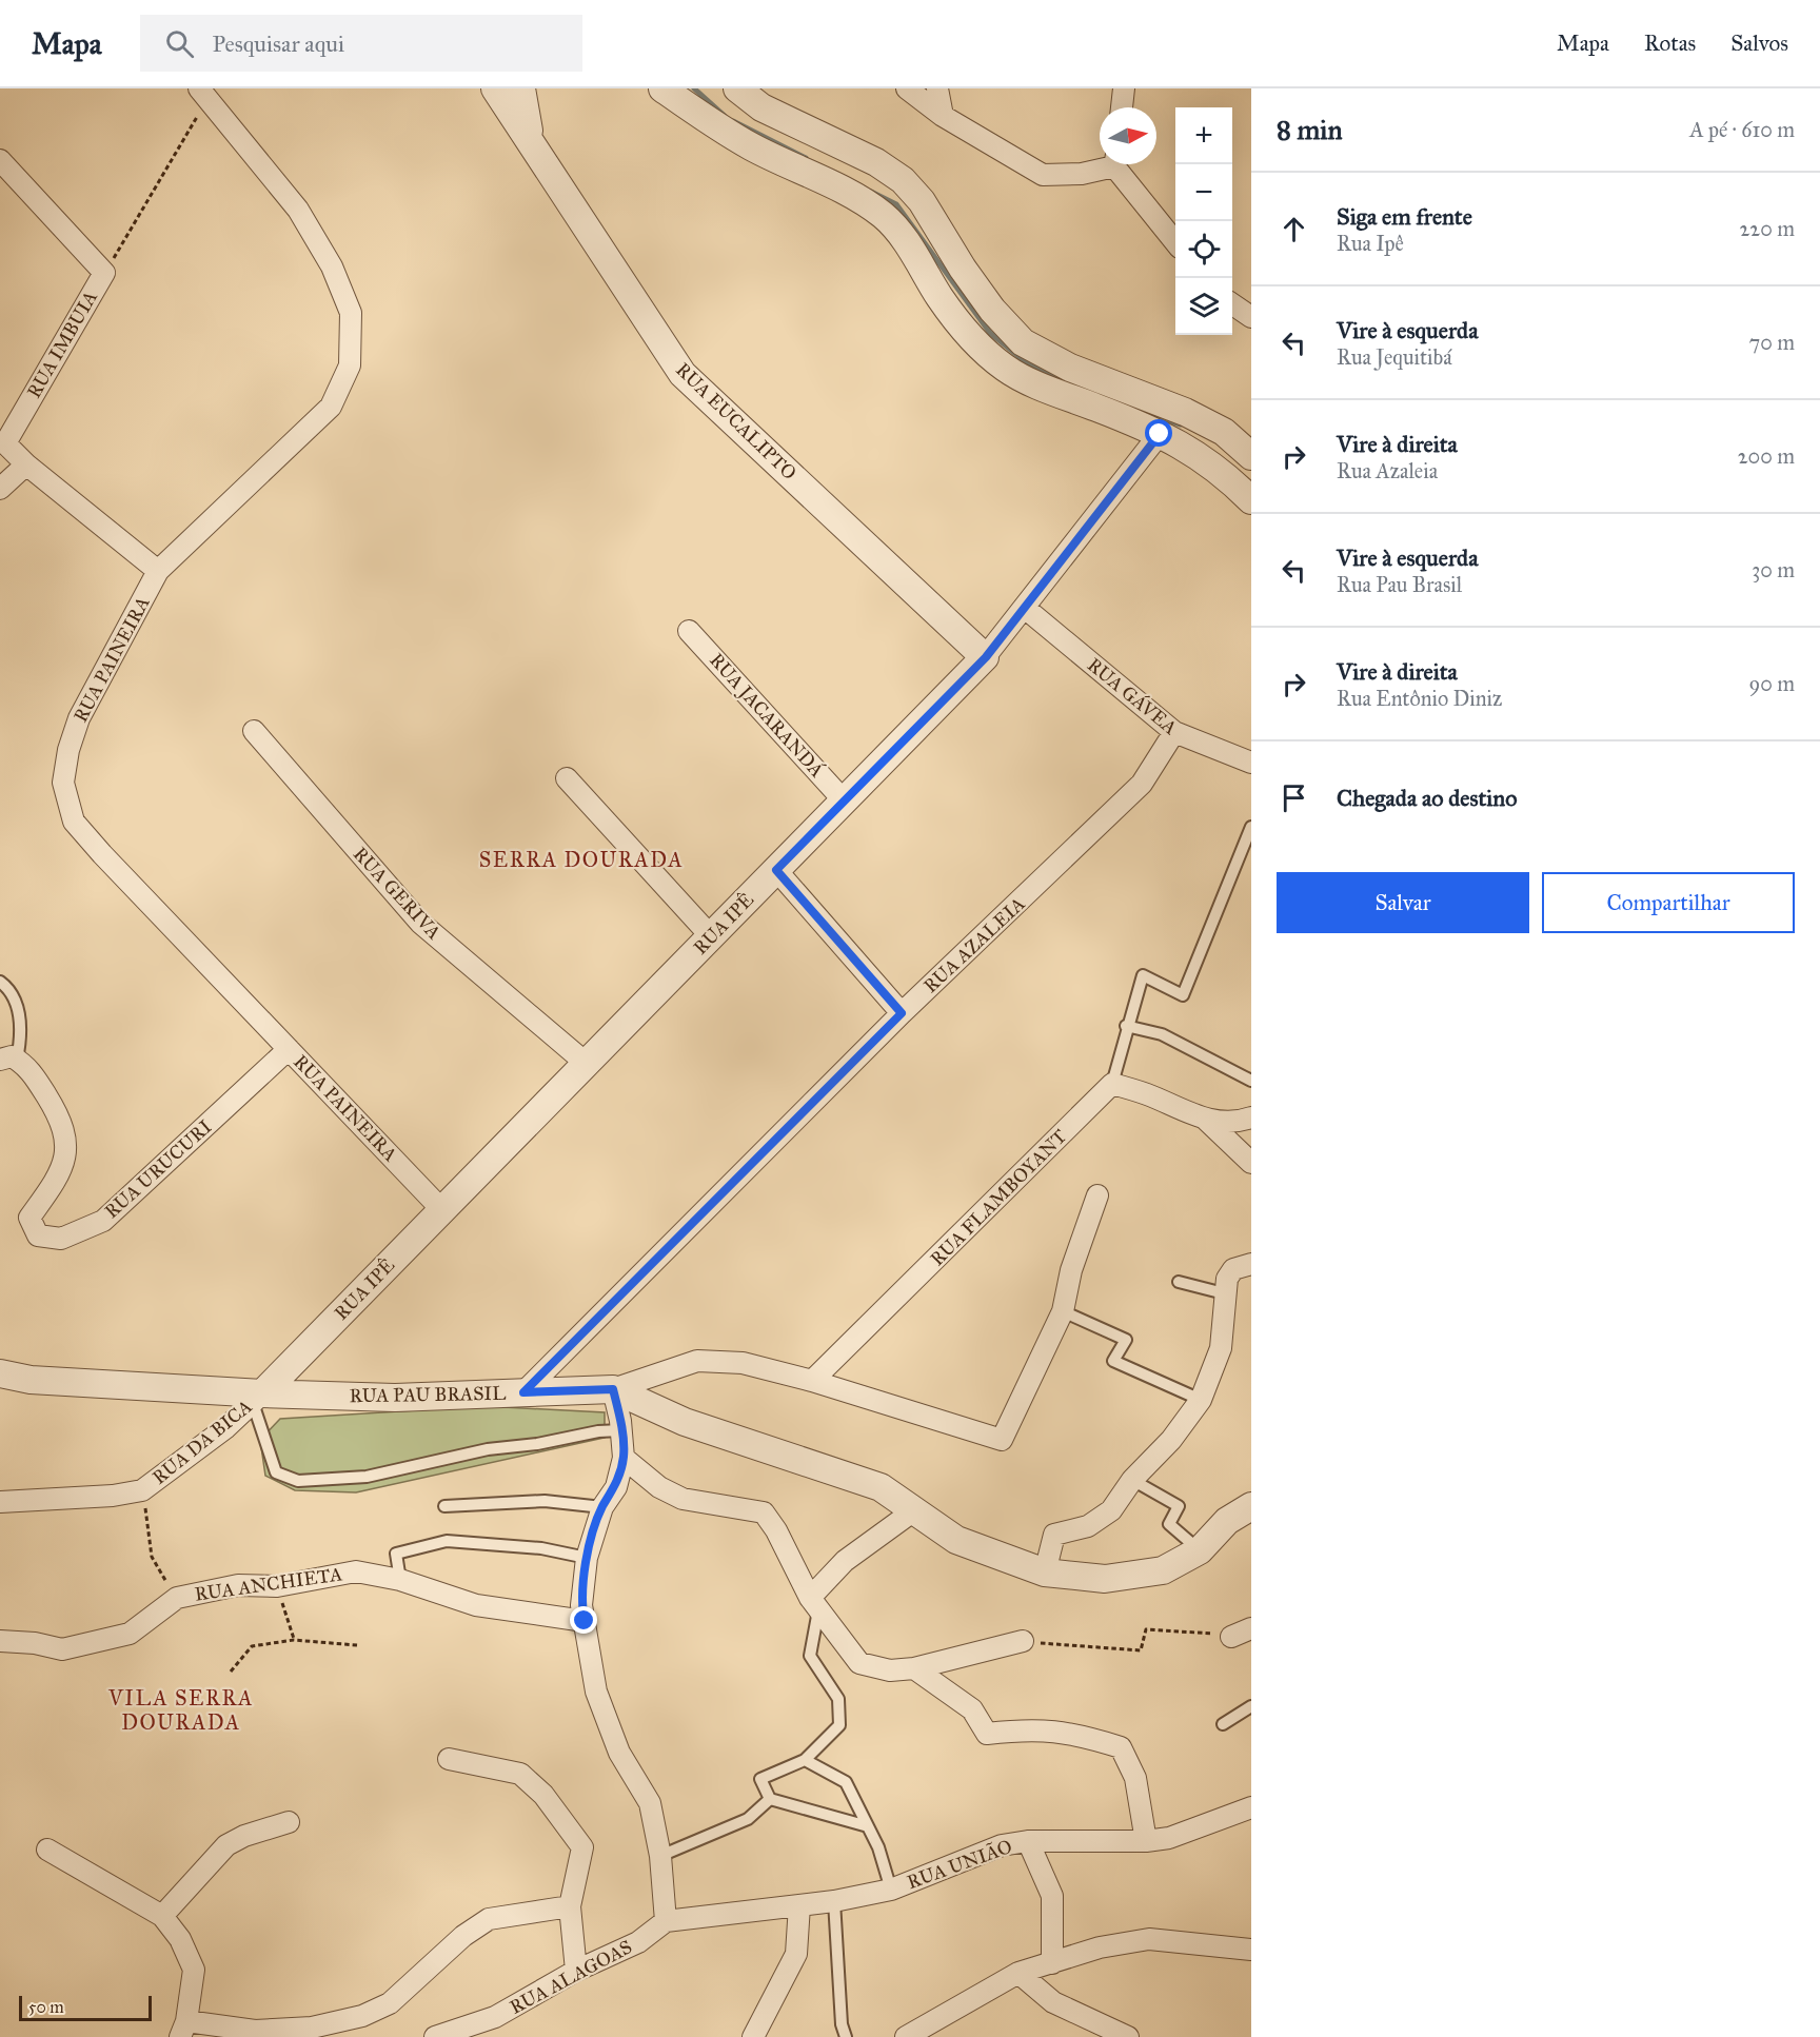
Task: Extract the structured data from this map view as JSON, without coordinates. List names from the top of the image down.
{
  "streets": {
    "street": [
      "RUA IMBUIA",
      "RUA EUCALIPTO",
      "RUA PAINEIRA",
      "RUA GÁVEA",
      "RUA JACARANDÁ",
      "RUA GERIVA",
      "RUA IPÊ",
      "RUA AZALEIA",
      "RUA URUCURI",
      "RUA FLAMBOYANT",
      "RUA PAU BRASIL",
      "RUA DA BICA",
      "RUA ANCHIETA",
      "RUA UNIÃO",
      "RUA ALAGOAS"
    ]
  },
  "crossings": [
    ["RUA IMBUIA", "RUA PAINEIRA"],
    ["RUA EUCALIPTO", "RUA IPÊ"],
    ["RUA PAINEIRA", "RUA IPÊ"],
    ["RUA PAINEIRA", "RUA URUCURI"],
    ["RUA GÁVEA", "RUA IPÊ"],
    ["RUA GÁVEA", "RUA AZALEIA"],
    ["RUA JACARANDÁ", "RUA IPÊ"],
    ["RUA GERIVA", "RUA IPÊ"],
    ["RUA IPÊ", "RUA PAU BRASIL"],
    ["RUA IPÊ", "RUA DA BICA"],
    ["RUA AZALEIA", "RUA PAU BRASIL"],
    ["RUA FLAMBOYANT", "RUA PAU BRASIL"],
    ["RUA PAU BRASIL", "RUA DA BICA"],
    ["RUA DA BICA", "RUA ANCHIETA"],
    ["RUA UNIÃO", "RUA ALAGOAS"]
  ],
  "districts": ["SERRA DOURADA", "VILA SERRA DOURADA"],
  "scale_bar": "50 m",
  "north": "right",
  "page": {
    "header": "Mapa",
    "search": "Pesquisar aqui",
    "nav": ["Mapa", "Rotas", "Salvos"],
    "heading": ["8 min", "A pé · 610 m"],
    "map_buttons": ["+", "−"],
    "list": [
      ["Siga em frente", "Rua Ipê", "220 m"],
      ["Vire à esquerda", "Rua Jequitibá", "70 m"],
      ["Vire à direita", "Rua Azaleia", "200 m"],
      ["Vire à esquerda", "Rua Pau Brasil", "30 m"],
      ["Vire à direita", "Rua Entônio Diniz", "90 m"],
      "Chegada ao destino"
    ],
    "buttons": ["Salvar", "Compartilhar"],
    "scale": "50 m"
  }
}
